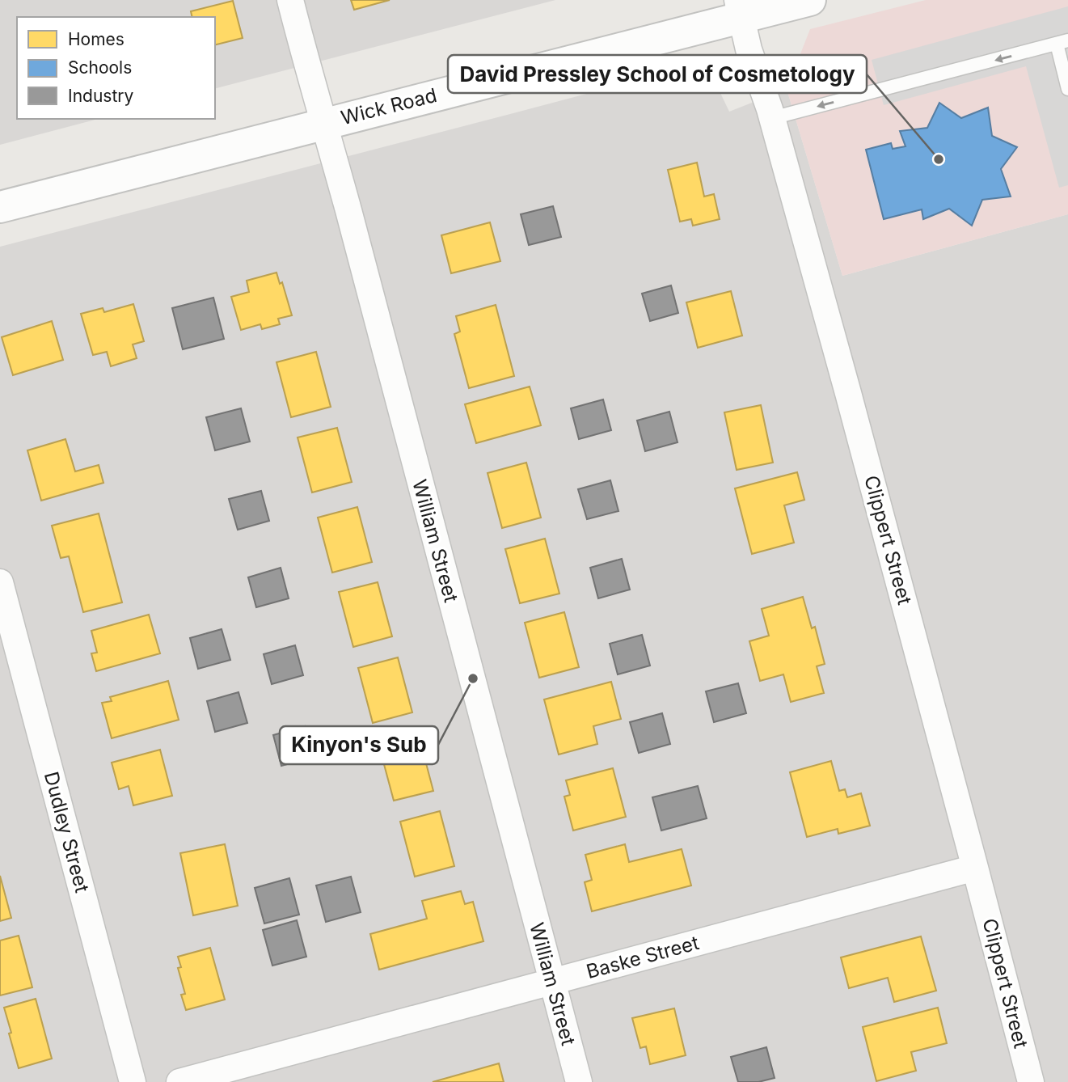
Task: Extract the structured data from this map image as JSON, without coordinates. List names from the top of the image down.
{
  "streets": {
    "street": [
      "Wick Road",
      "Clippert Street",
      "William Street",
      "Dudley Street",
      "Baske Street"
    ]
  },
  "crossings": [
    ["Wick Road", "Clippert Street"],
    ["Wick Road", "William Street"],
    ["Clippert Street", "Baske Street"],
    ["William Street", "Baske Street"]
  ],
  "places": ["David Pressley School of Cosmetology", "Kinyon's Sub"],
  "legend": ["Homes", "Schools", "Industry"]
}
